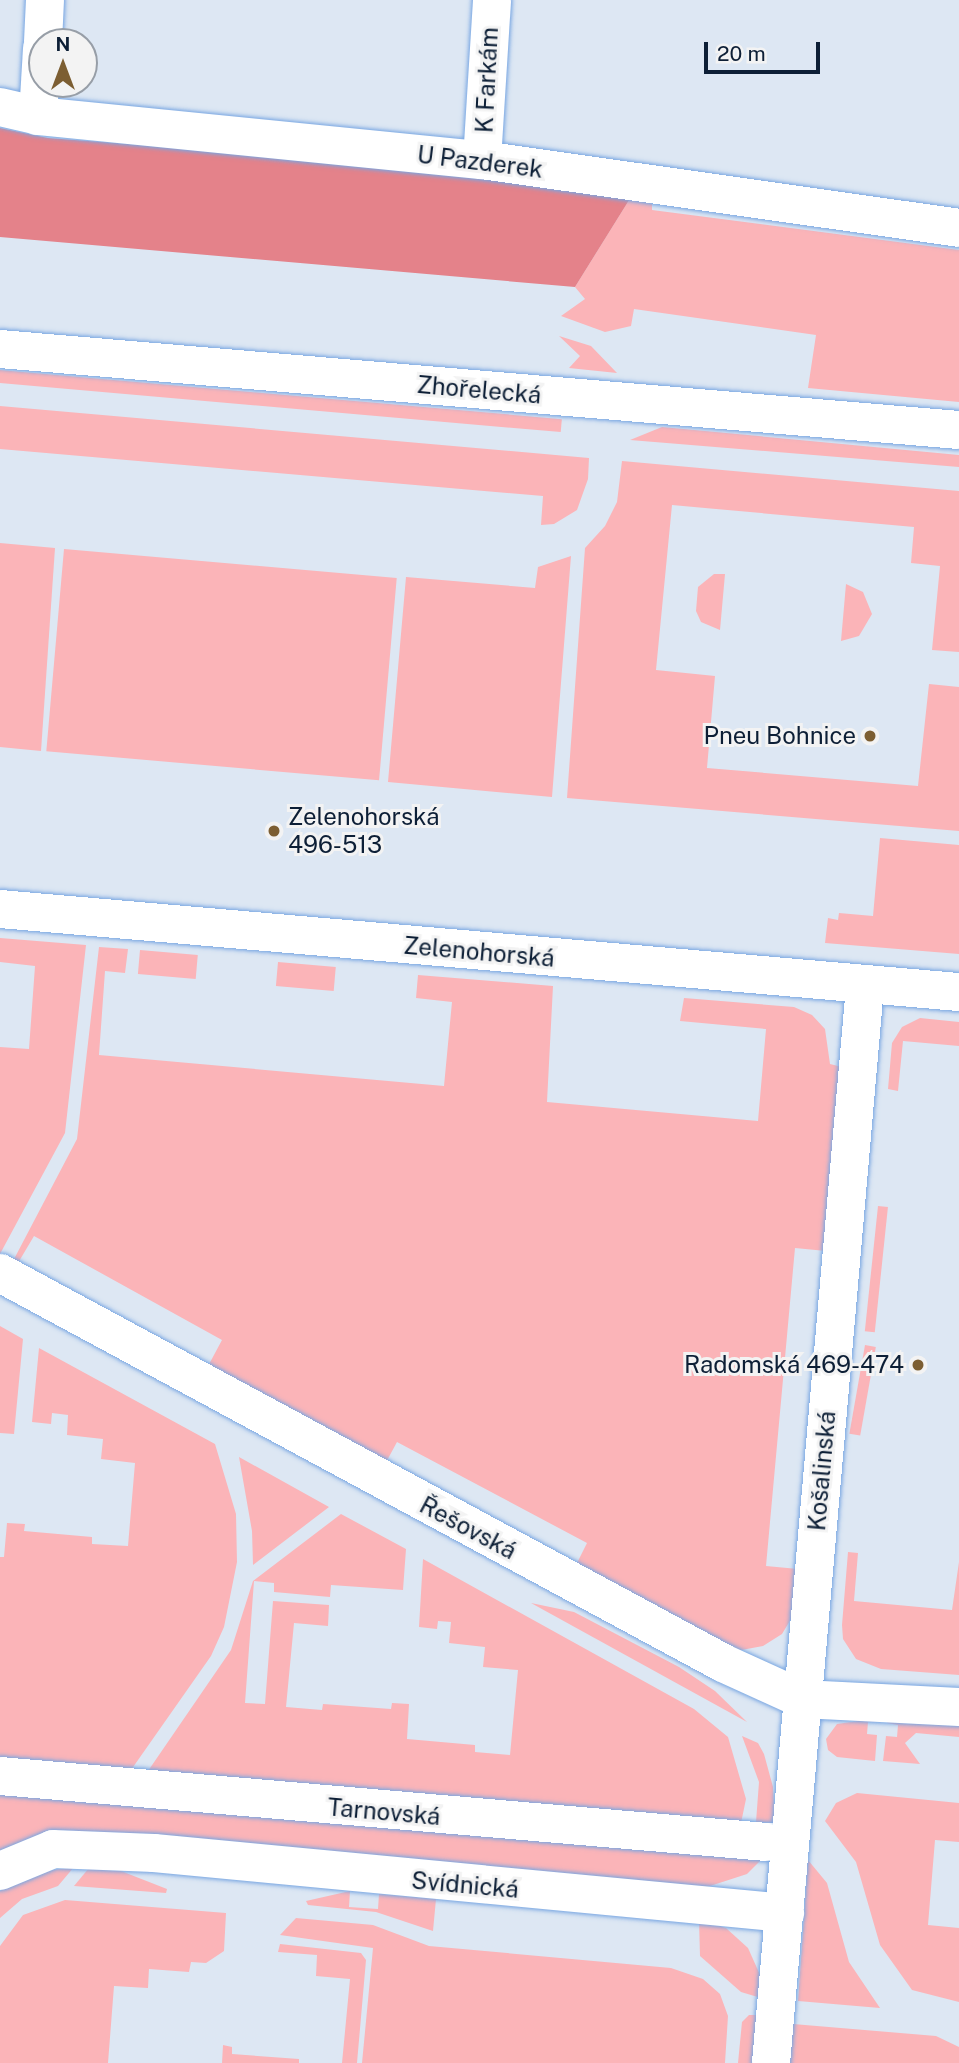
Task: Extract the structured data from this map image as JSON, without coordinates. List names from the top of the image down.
{
  "streets": {
    "street": [
      "K Farkám",
      "U Pazderek",
      "Zhořelecká",
      "Zelenohorská",
      "Košalinská",
      "Řešovská",
      "Tarnovská",
      "Svídnická"
    ]
  },
  "crossings": [
    ["K Farkám", "U Pazderek"],
    ["Zelenohorská", "Košalinská"],
    ["Košalinská", "Řešovská"],
    ["Košalinská", "Svídnická"]
  ],
  "places": ["Pneu Bohnice", "Zelenohorská 496-513", "Radomská 469-474"],
  "scale_bar": "20 m",
  "north": "top"
}
